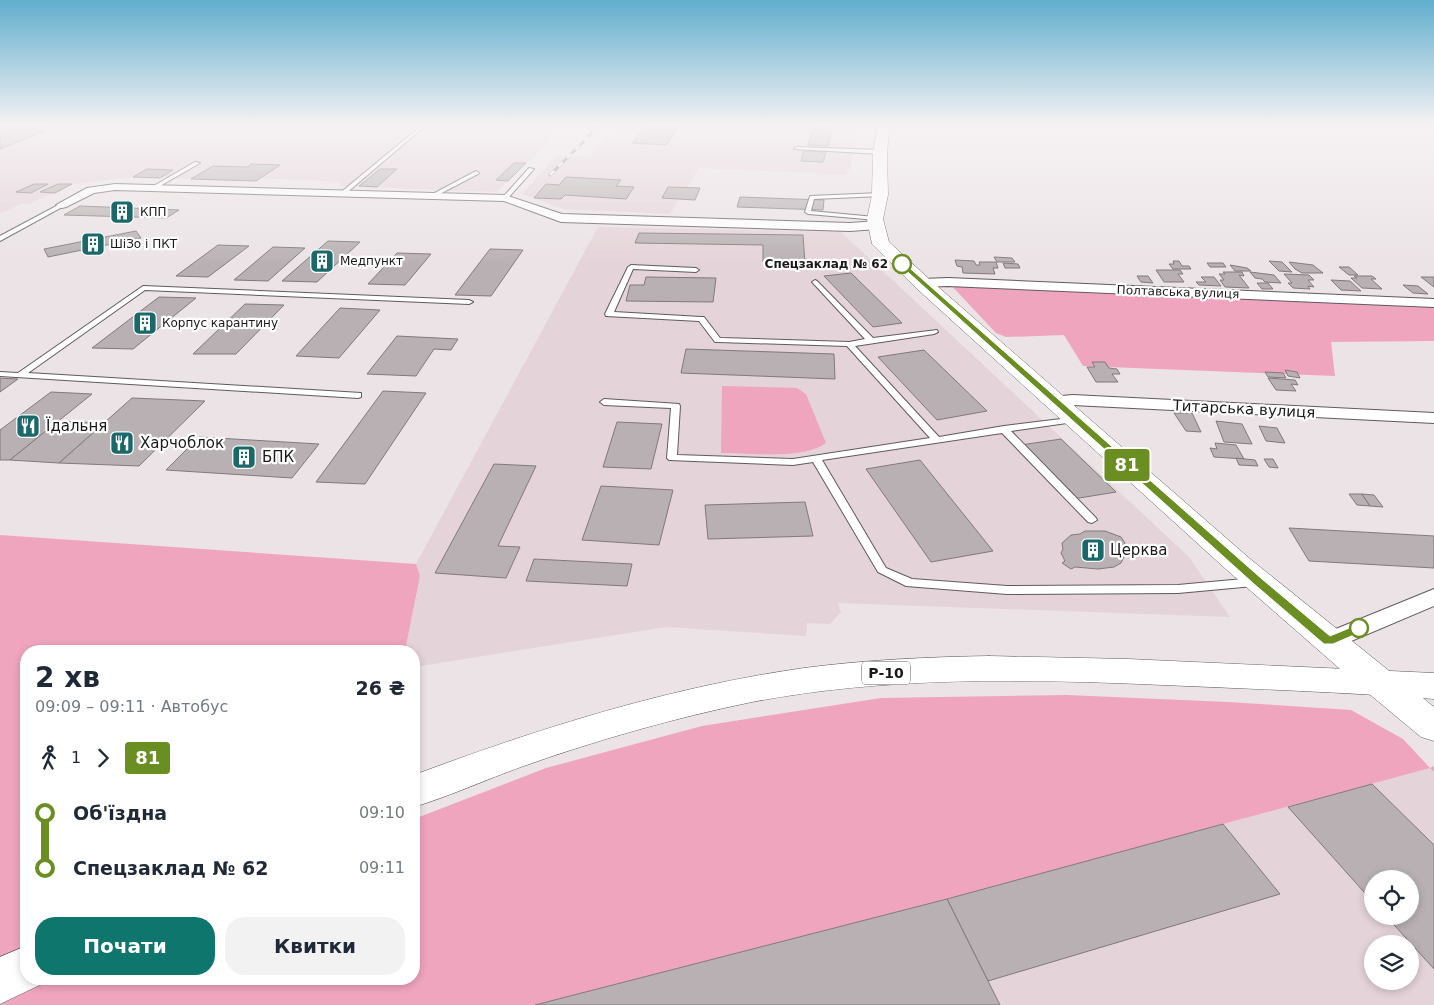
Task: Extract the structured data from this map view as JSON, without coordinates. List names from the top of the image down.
{
  "streets": {
    "main road": ["Р-10"],
    "street": ["Полтавська вулиця", "Титарська вулиця"]
  },
  "places": {
    "building": [
      "КПП",
      "ШіЗо і ПКТ",
      "Медпункт",
      "Корпус карантину",
      "БПК",
      "Церква"
    ],
    "other": ["Спецзаклад № 62"],
    "restaurant": ["Їдальня", "Харчоблок"]
  },
  "lines": ["bus line 81"],
  "page": {
    "on_map": "81",
    "heading": ["2 хв", "09:09 – 09:11 · Автобус", "26 ₴"],
    "legs": ["1", "81"],
    "list": [
      {
        "name": "Об'їздна",
        "value": "09:10"
      },
      {
        "name": "Спецзаклад № 62",
        "value": "09:11"
      }
    ],
    "buttons": ["Почати", "Квитки"]
  }
}
